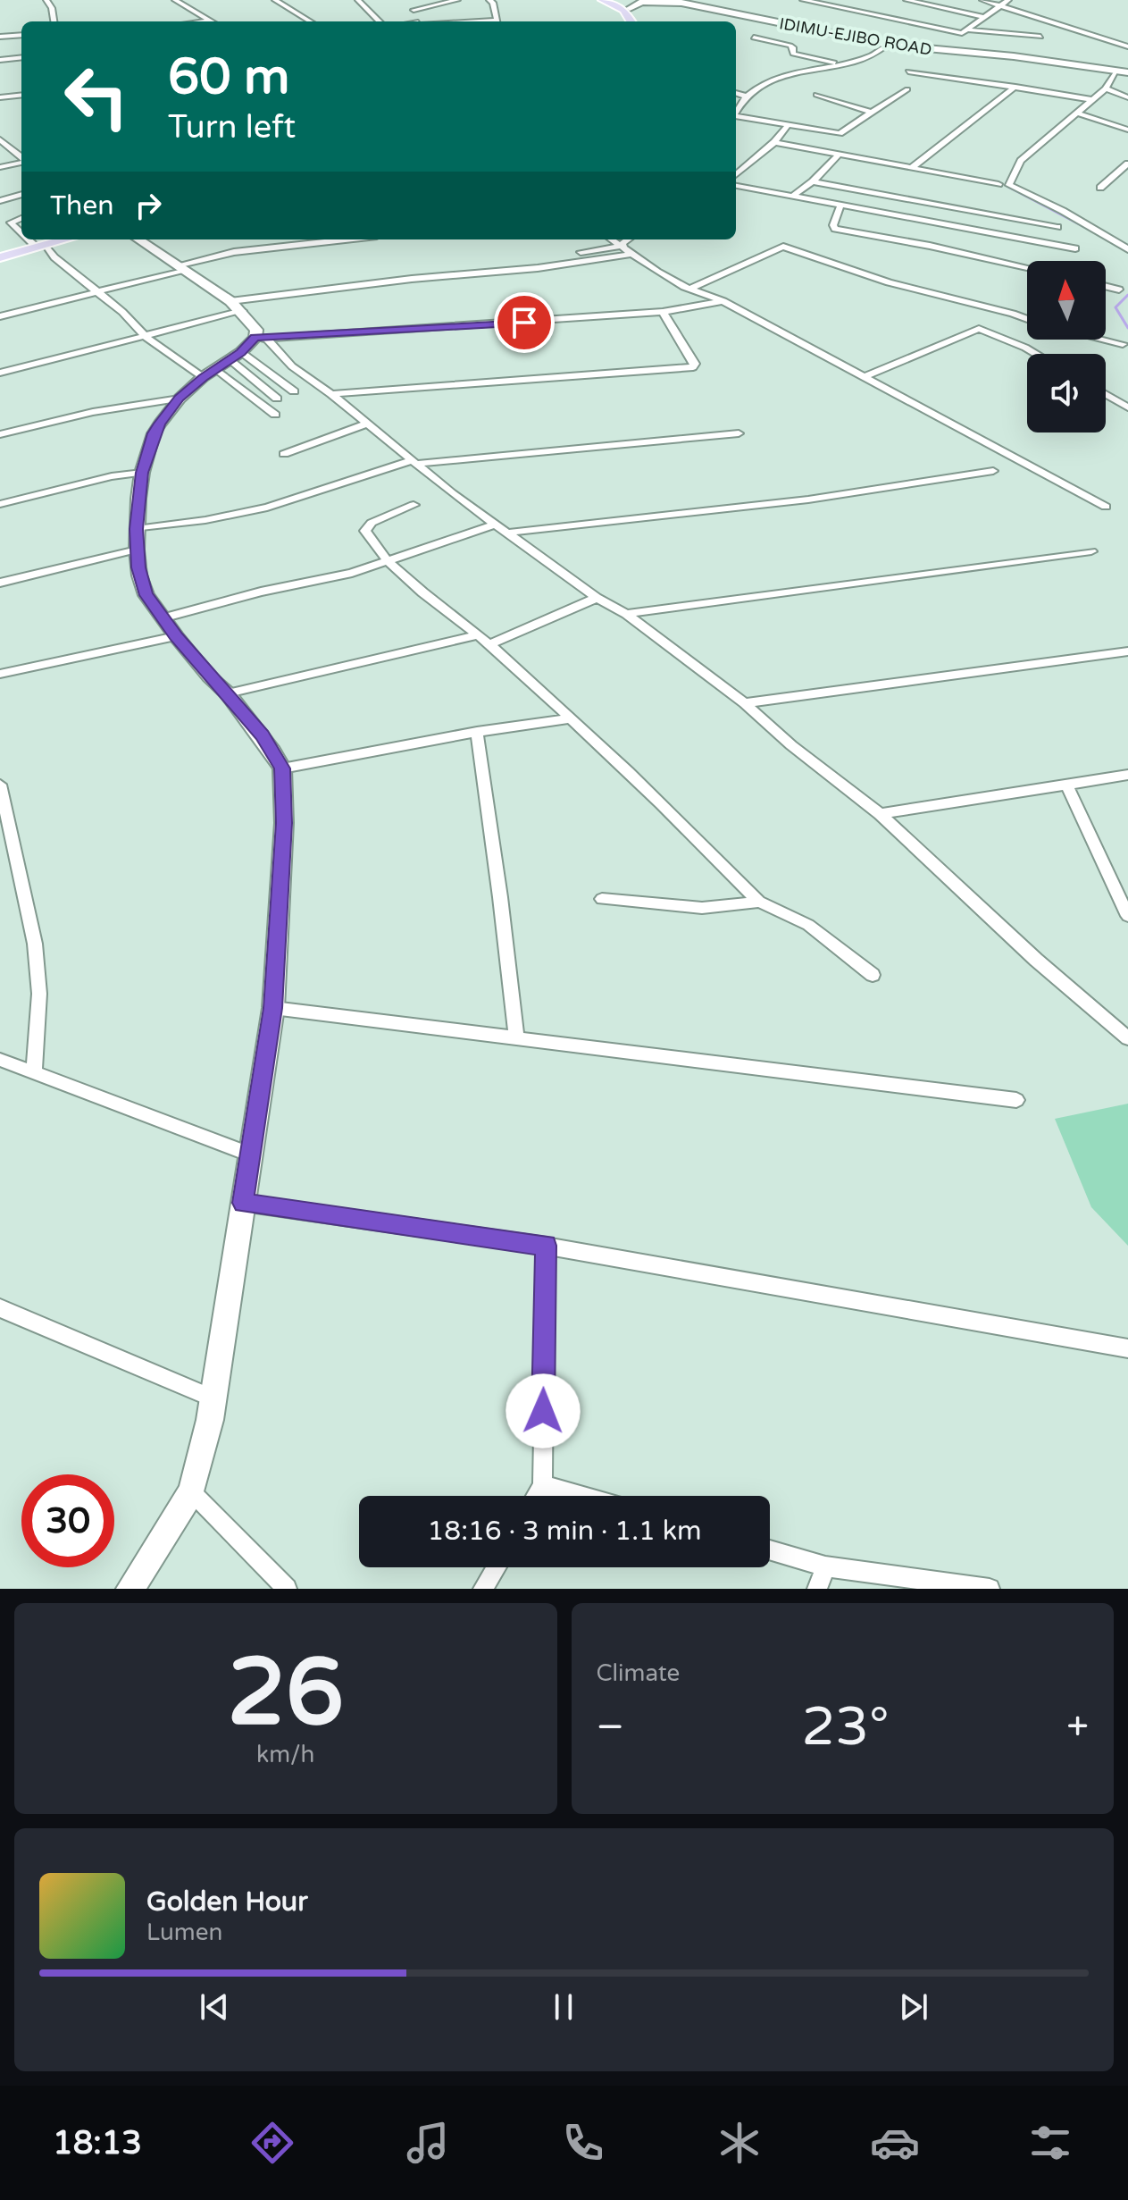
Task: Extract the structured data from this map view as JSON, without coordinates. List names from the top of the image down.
{
  "streets": {
    "main road": ["IDIMU-EJIBO ROAD"]
  },
  "north": "top",
  "page": {
    "turn": ["60 m", "Turn left"],
    "then": "Then",
    "limit": "30",
    "trip": "18:16 · 3 min · 1.1 km",
    "tile": [
      ["26", "km/h"],
      "Climate"
    ],
    "heat": ["−", "23°", "+"],
    "song": ["Golden Hour", "Lumen"],
    "tabs": "18:13"
  }
}
